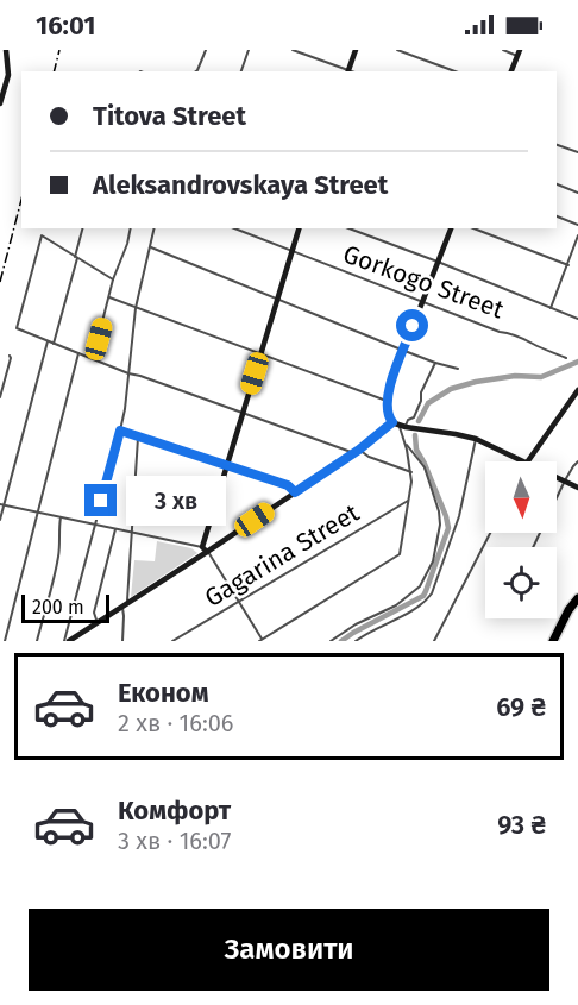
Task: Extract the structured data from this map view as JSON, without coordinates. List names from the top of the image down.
{
  "streets": {
    "street": ["Gorkogo Street", "Gagarina Street"]
  },
  "scale_bar": "200 m",
  "north": "bottom",
  "page": {
    "status": "16:01",
    "banner": ["Titova Street", "Aleksandrovskaya Street"],
    "bubble": "3 хв",
    "scale": "200 m",
    "list": [
      {
        "name": "Економ",
        "note": "2 хв · 16:06",
        "value": "69 ₴"
      },
      {
        "name": "Комфорт",
        "note": "3 хв · 16:07",
        "value": "93 ₴"
      }
    ],
    "buttons": "Замовити"
  }
}
